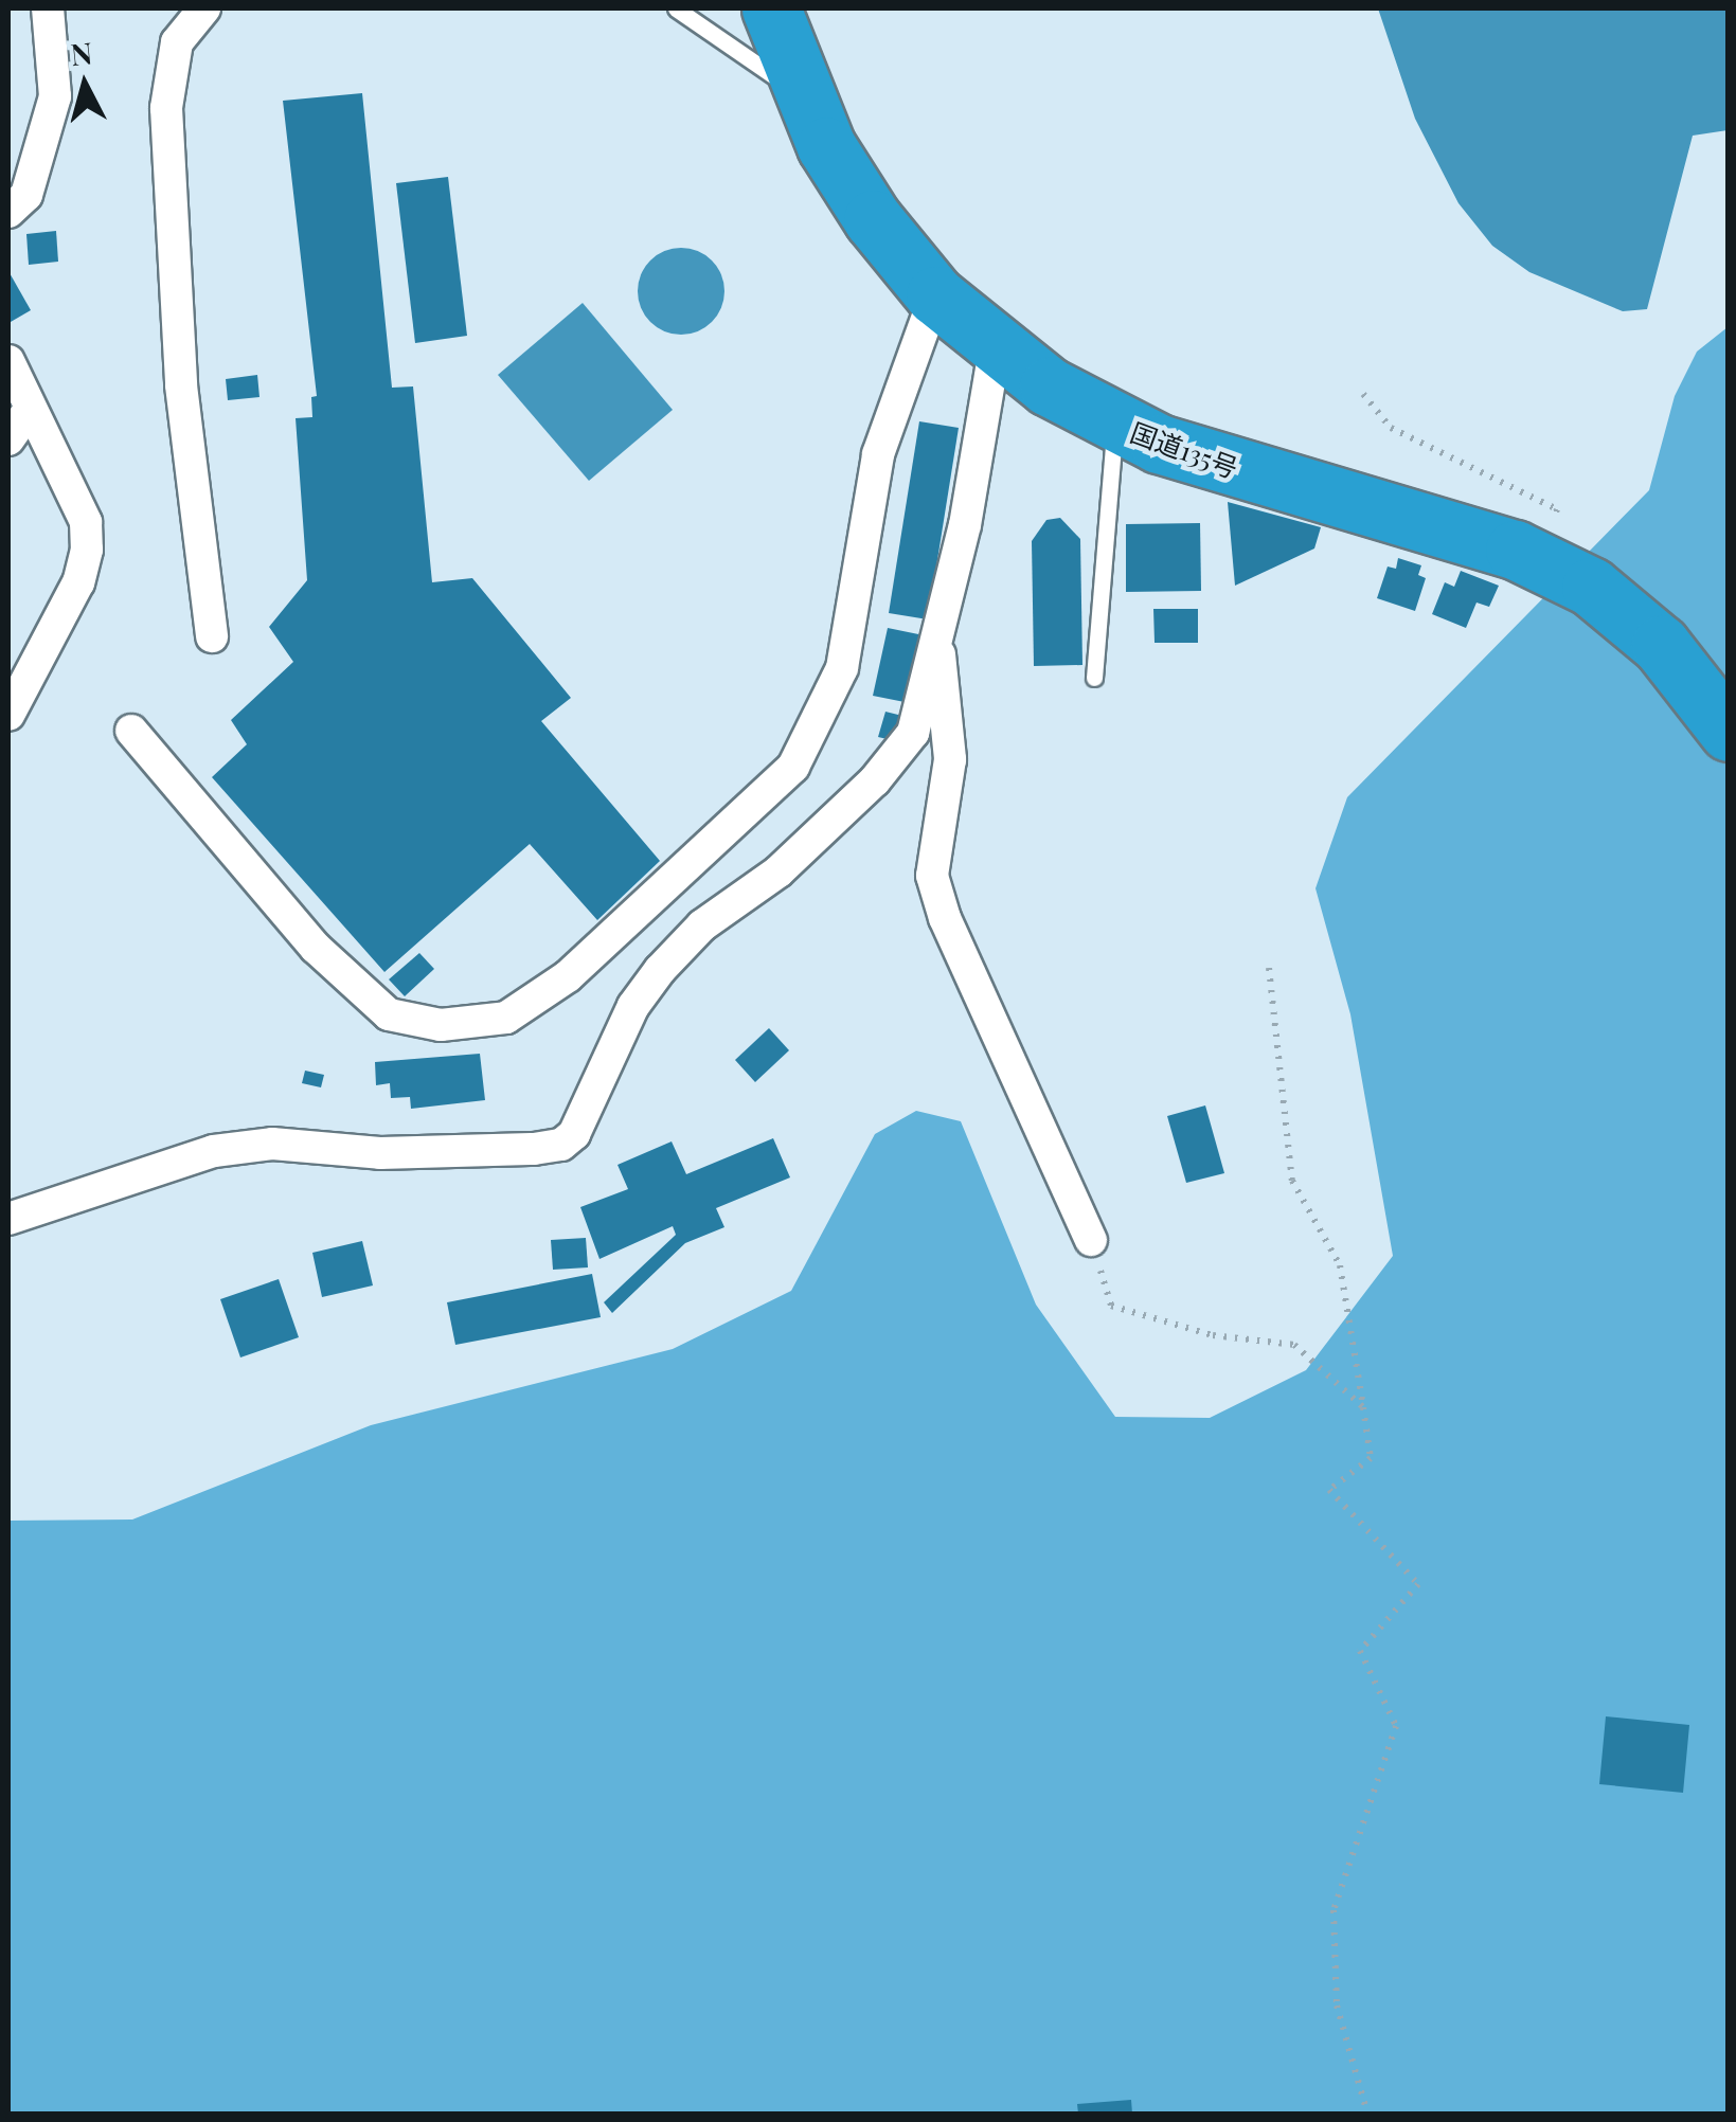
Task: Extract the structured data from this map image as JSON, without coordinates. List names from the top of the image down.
{
  "streets": {
    "highway": ["国道135号"]
  },
  "north": "top"
}
